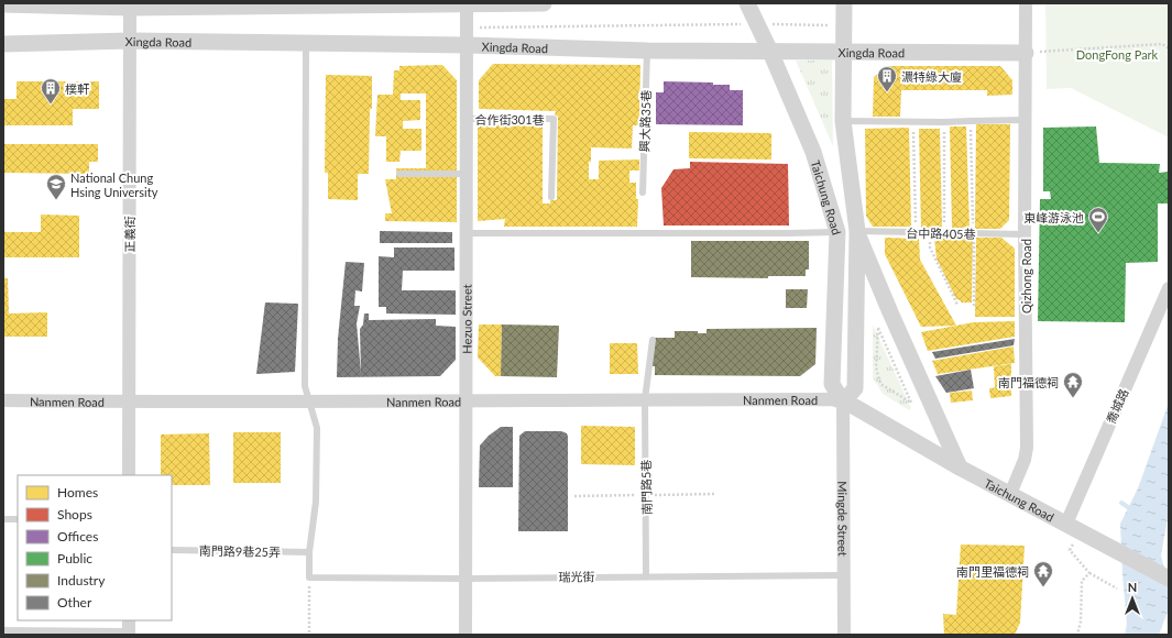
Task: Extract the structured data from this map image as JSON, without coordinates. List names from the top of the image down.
{
  "streets": {
    "street": [
      "Xingda Road",
      "Taichung Road",
      "正義街",
      "Qizhong Road",
      "Hezuo Street",
      "Nanmen Road",
      "喬城路",
      "Mingde Street"
    ],
    "lane": [
      "合作街301巷",
      "興大路35巷",
      "台中路405巷",
      "南門路5巷",
      "南門路9巷25弄",
      "瑞光街"
    ]
  },
  "crossings": [
    ["Xingda Road", "興大路35巷"],
    ["Xingda Road", "Taichung Road"],
    ["Xingda Road", "正義街"],
    ["Xingda Road", "Qizhong Road"],
    ["Xingda Road", "Hezuo Street"],
    ["合作街301巷", "Hezuo Street"],
    ["Taichung Road", "台中路405巷"],
    ["Taichung Road", "Qizhong Road"],
    ["Taichung Road", "Nanmen Road"],
    ["Taichung Road", "喬城路"],
    ["Taichung Road", "Mingde Street"],
    ["台中路405巷", "Qizhong Road"],
    ["正義街", "Nanmen Road"],
    ["Hezuo Street", "Nanmen Road"],
    ["Hezuo Street", "瑞光街"],
    ["Nanmen Road", "南門路5巷"],
    ["Nanmen Road", "Mingde Street"],
    ["南門路5巷", "瑞光街"],
    ["Mingde Street", "瑞光街"]
  ],
  "parks": ["DongFong Park"],
  "places": {
    "building": ["濃特綠大廈", "樸軒"],
    "school or university": ["National Chung Hsing University"],
    "sports": ["東峰游泳池"],
    "temple": ["南門福德祠", "南門里福德祠"]
  },
  "legend": [
    "Homes",
    "Shops",
    "Offices",
    "Public",
    "Industry",
    "Other"
  ],
  "north": "top"
}
